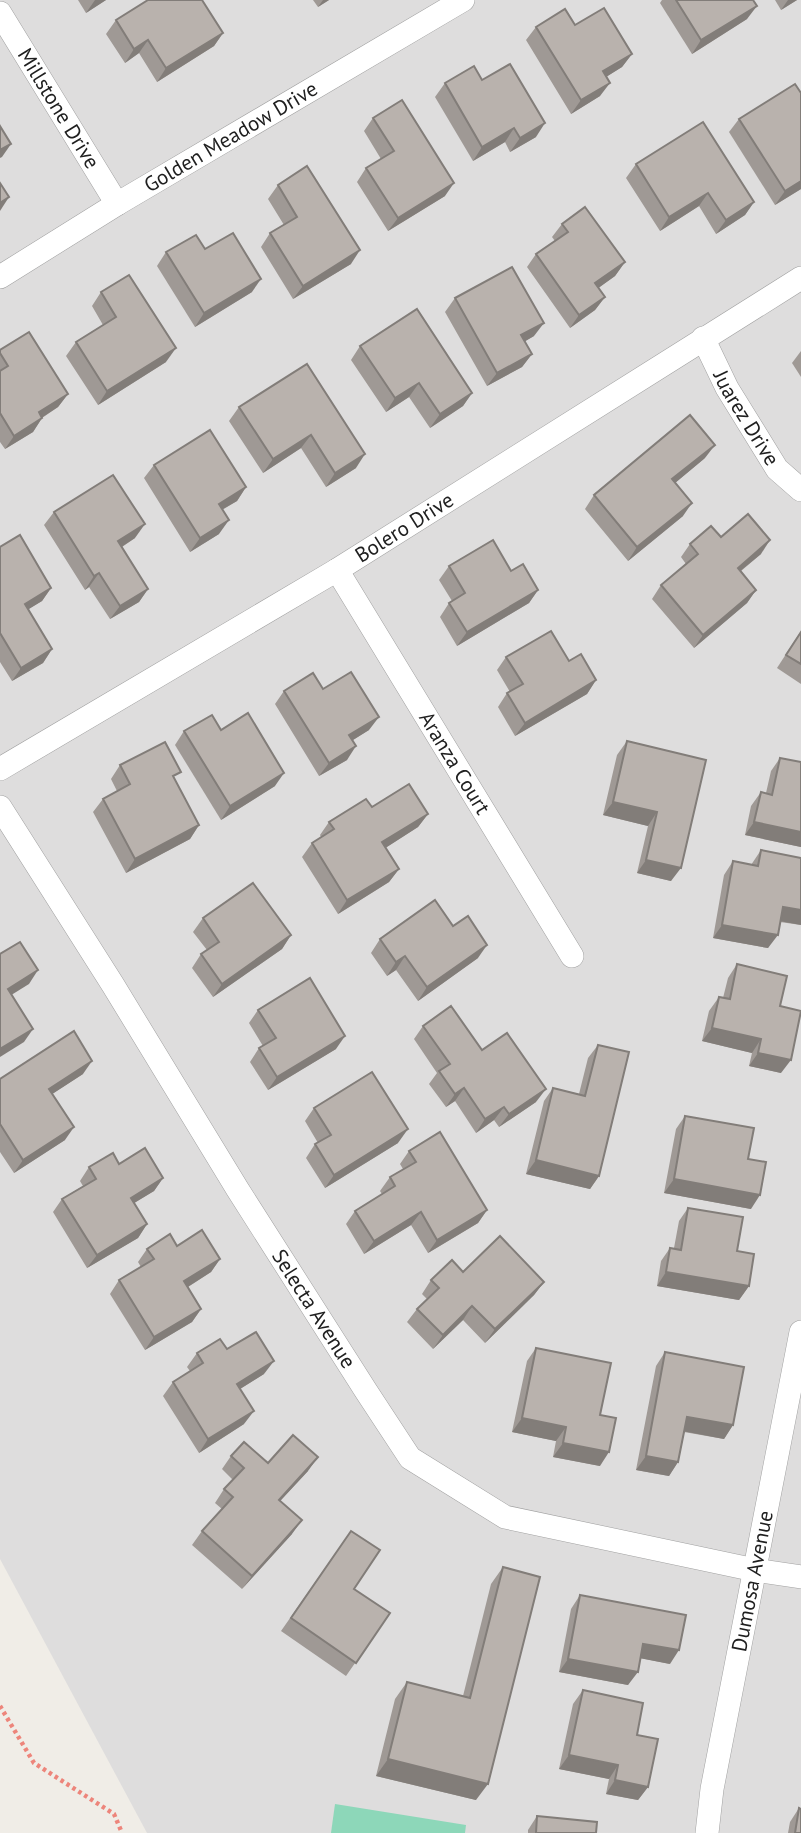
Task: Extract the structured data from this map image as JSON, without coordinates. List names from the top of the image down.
{
  "streets": {
    "street": [
      "Millstone Drive",
      "Golden Meadow Drive",
      "Juarez Drive",
      "Bolero Drive",
      "Aranza Court",
      "Selecta Avenue",
      "Dumosa Avenue"
    ]
  },
  "crossings": [
    ["Millstone Drive", "Golden Meadow Drive"],
    ["Juarez Drive", "Bolero Drive"],
    ["Bolero Drive", "Aranza Court"],
    ["Selecta Avenue", "Dumosa Avenue"]
  ]
}
